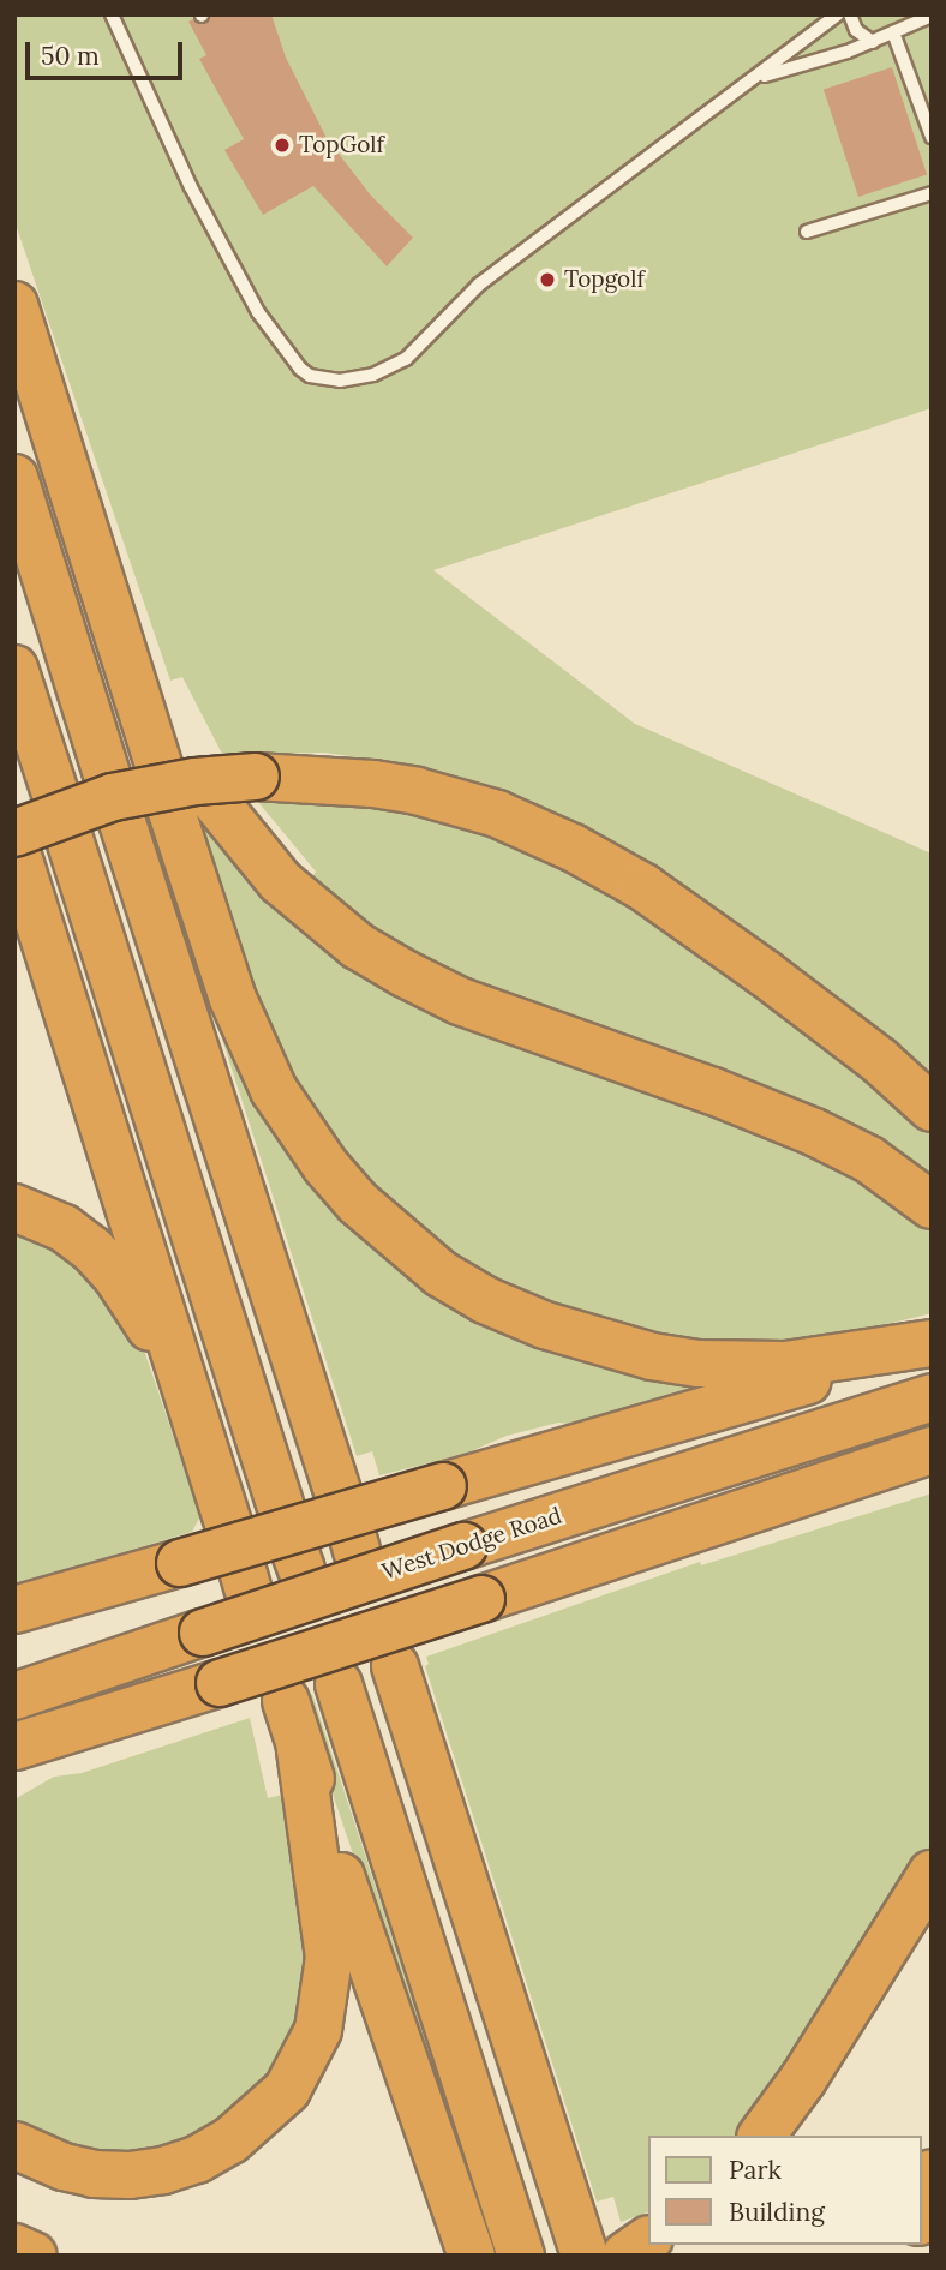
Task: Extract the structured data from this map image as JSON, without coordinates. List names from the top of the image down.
{
  "streets": {
    "highway": ["West Dodge Road"]
  },
  "places": ["TopGolf", "Topgolf"],
  "legend": ["Park", "Building"],
  "scale_bar": "50 m"
}
